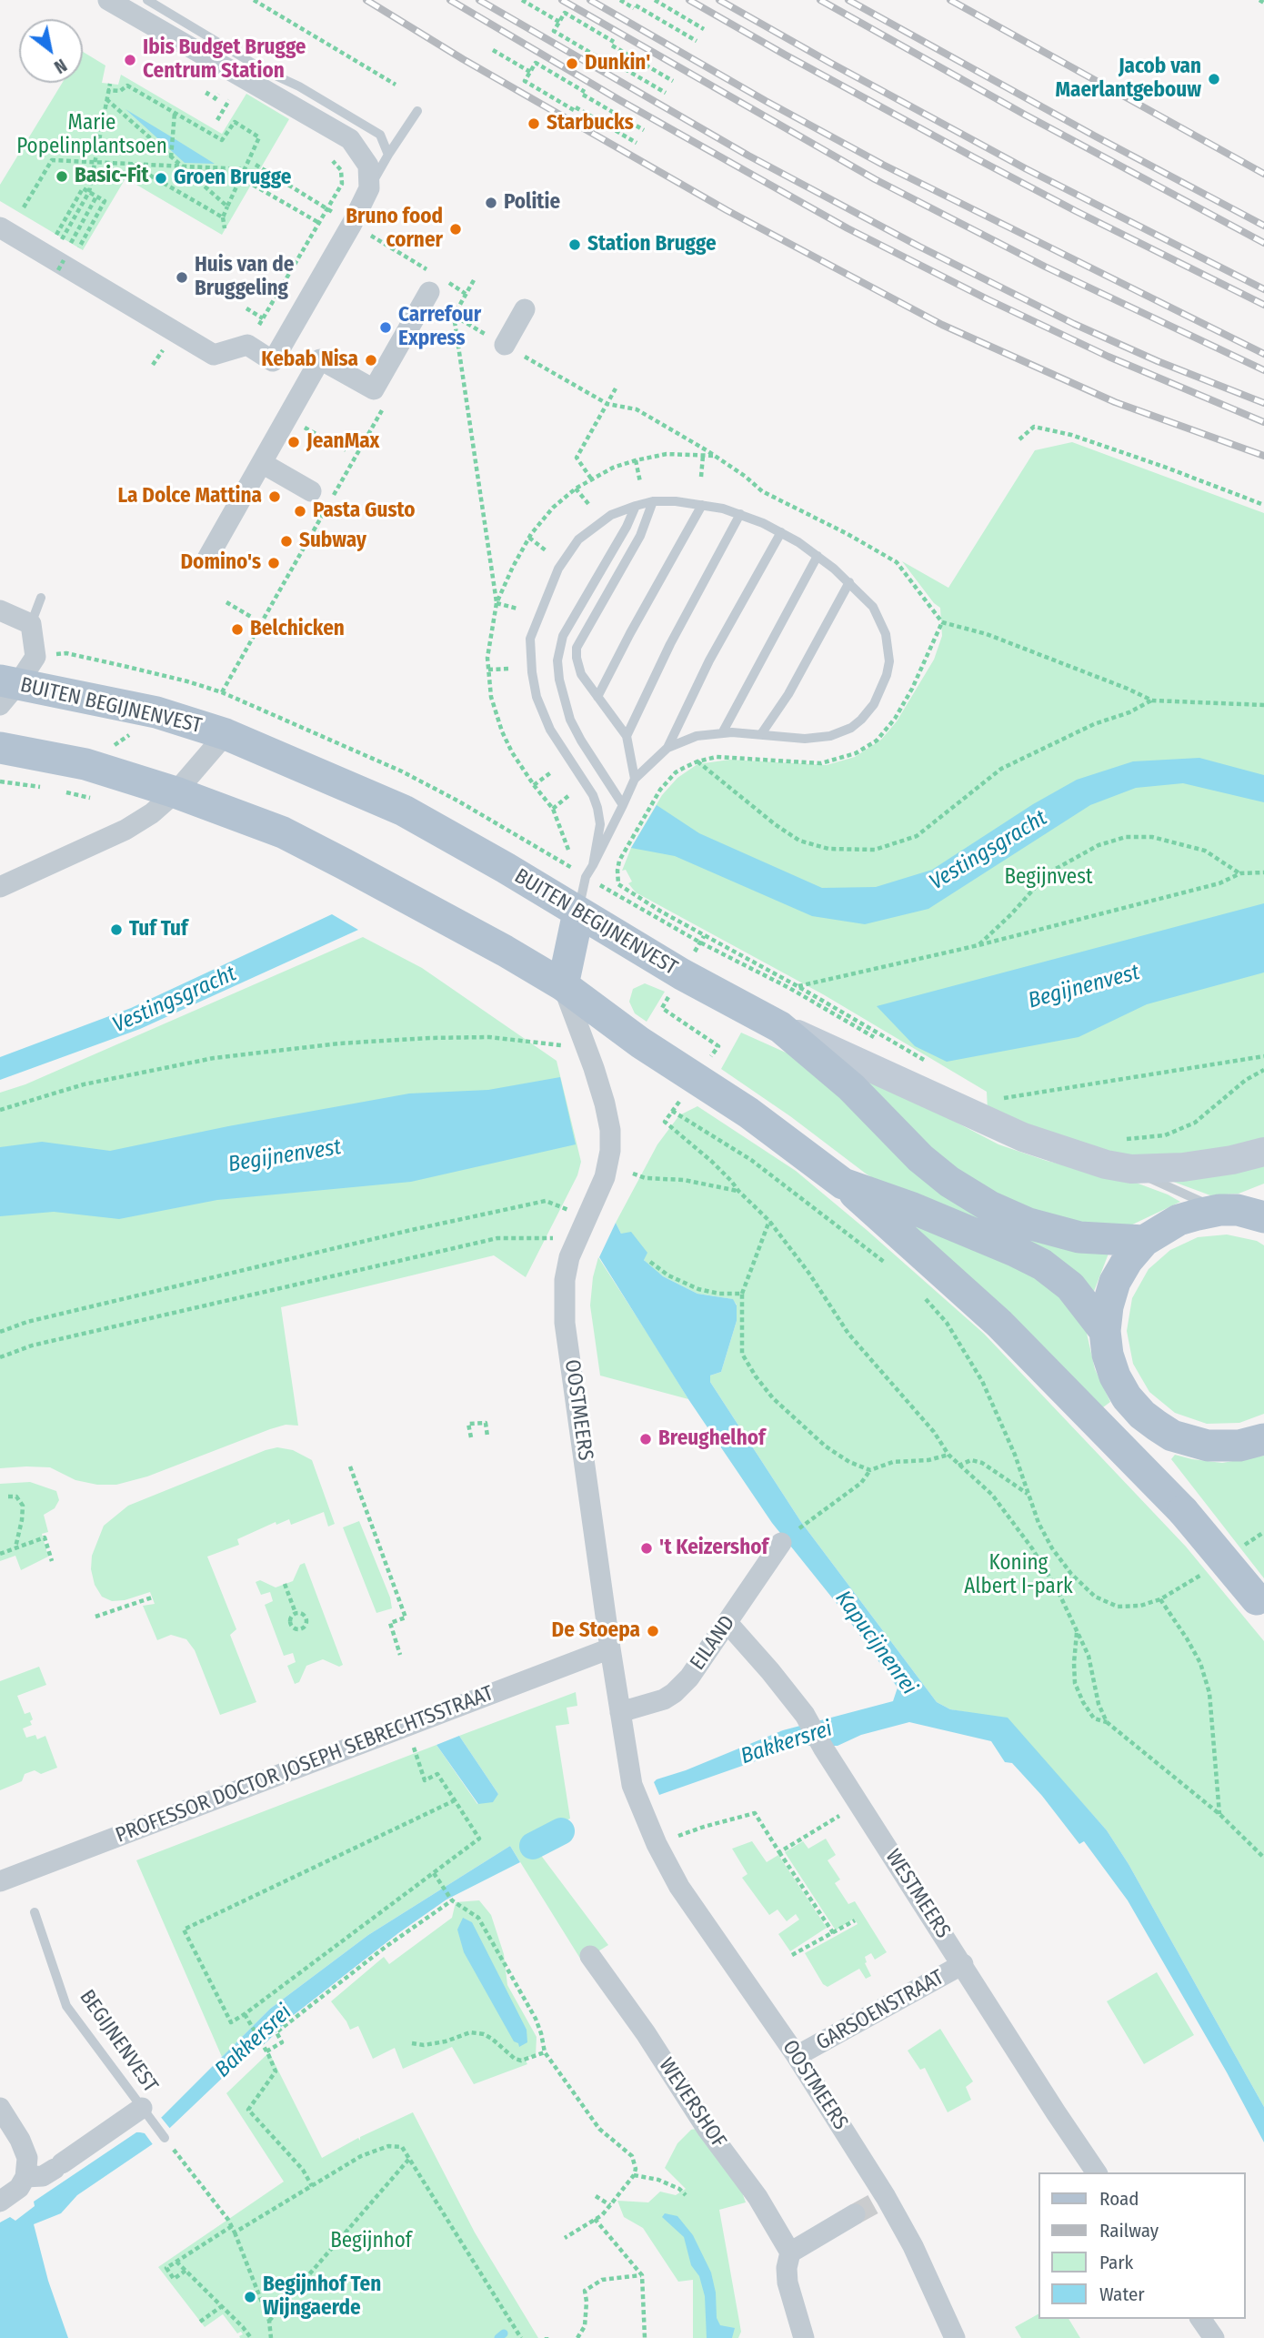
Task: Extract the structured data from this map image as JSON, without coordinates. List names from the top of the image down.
{
  "streets": {
    "main road": ["BUITEN BEGIJNENVEST"],
    "street": [
      "OOSTMEERS",
      "EILAND",
      "PROFESSOR DOCTOR JOSEPH SEBRECHTSSTRAAT",
      "WESTMEERS",
      "GARSOENSTRAAT",
      "WEVERSHOF"
    ],
    "lane": ["BEGIJNENVEST"]
  },
  "crossings": [
    ["OOSTMEERS", "EILAND"],
    ["OOSTMEERS", "PROFESSOR DOCTOR JOSEPH SEBRECHTSSTRAAT"],
    ["OOSTMEERS", "GARSOENSTRAAT"],
    ["EILAND", "WESTMEERS"],
    ["WESTMEERS", "GARSOENSTRAAT"]
  ],
  "water": [
    "Vestingsgracht",
    "Begijnenvest",
    "Kapucijnenrei",
    "Bakkersrei"
  ],
  "parks": [
    "Marie Popelinplantsoen",
    "Begijnvest",
    "Koning Albert I-park",
    "Begijnhof"
  ],
  "places": [
    "Ibis Budget Brugge Centrum Station",
    "Dunkin'",
    "Jacob van Maerlantgebouw",
    "Starbucks",
    "Basic-Fit",
    "Groen Brugge",
    "Politie",
    "Bruno food corner",
    "Station Brugge",
    "Huis van de Bruggeling",
    "Carrefour Express",
    "Kebab Nisa",
    "JeanMax",
    "La Dolce Mattina",
    "Pasta Gusto",
    "Subway",
    "Domino's",
    "Belchicken",
    "Tuf Tuf",
    "Breughelhof",
    "'t Keizershof",
    "De Stoepa",
    "Begijnhof Ten Wijngaerde"
  ],
  "legend": [
    "Road",
    "Railway",
    "Park",
    "Water"
  ],
  "north": "bottom right"
}
